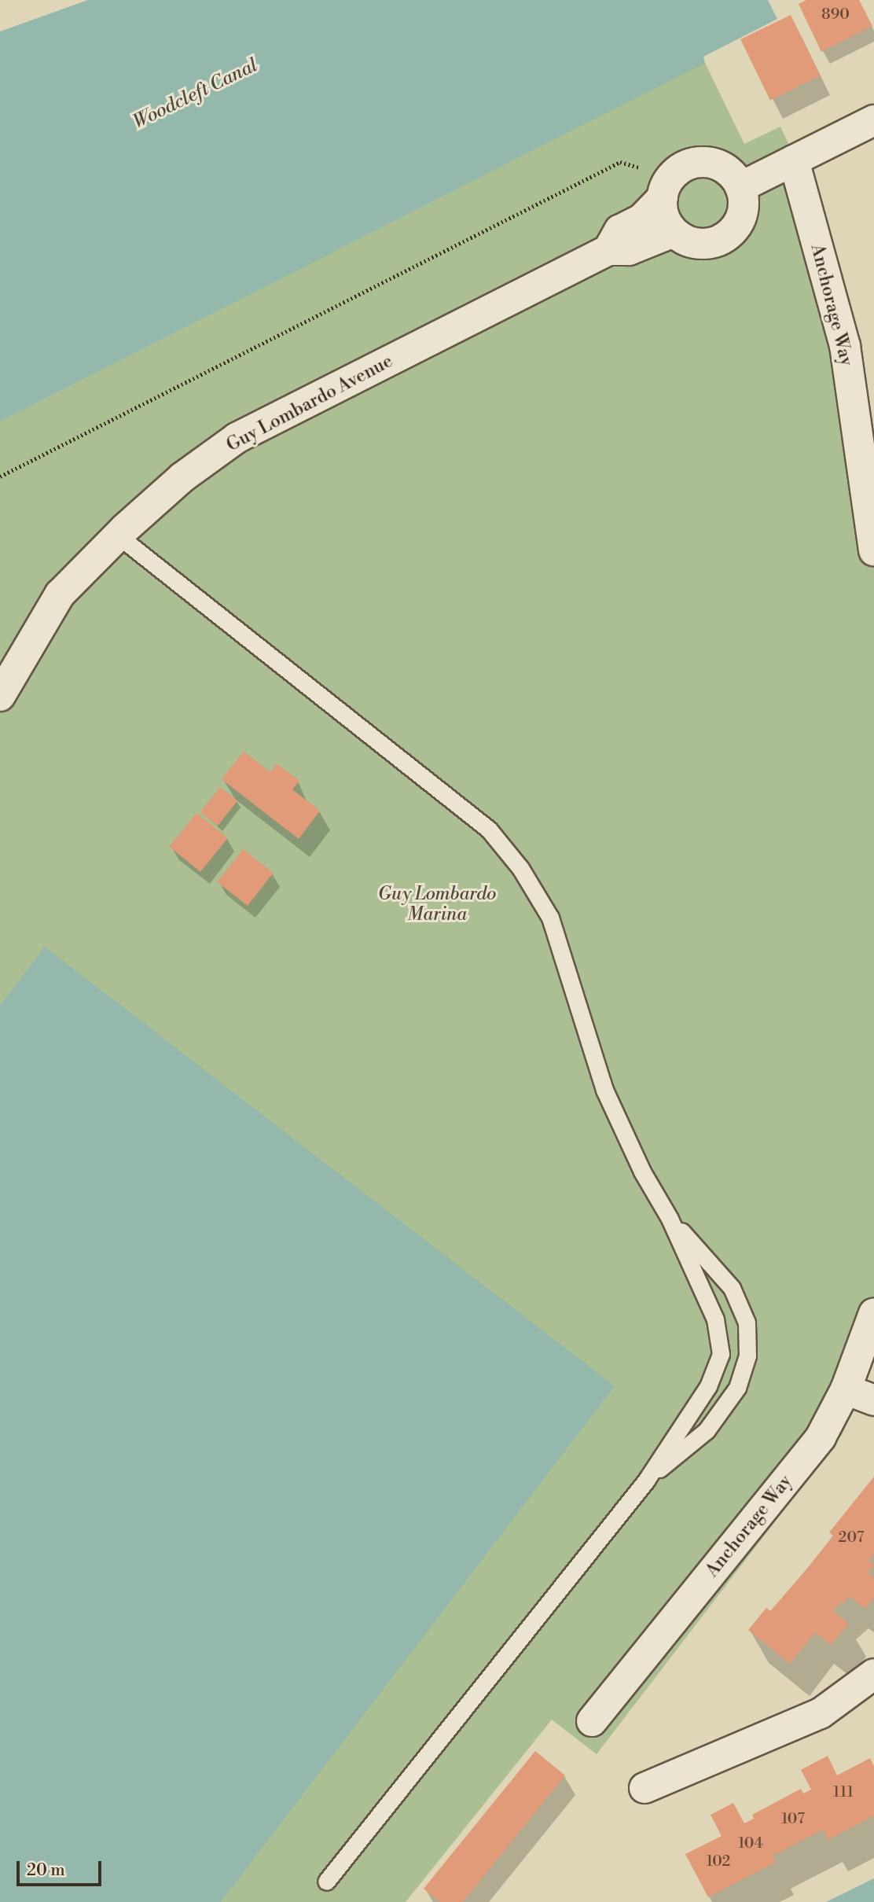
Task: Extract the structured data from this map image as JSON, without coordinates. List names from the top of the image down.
{
  "streets": {
    "street": ["Anchorage Way", "Guy Lombardo Avenue"]
  },
  "water": ["Woodcleft Canal"],
  "parks": ["Guy Lombardo Marina"],
  "house_numbers": [
    "890",
    "207",
    "111",
    "107",
    "104",
    "102"
  ],
  "scale_bar": "20 m"
}
